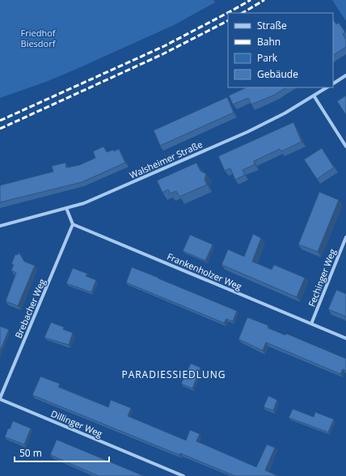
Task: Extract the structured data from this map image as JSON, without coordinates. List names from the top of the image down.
{
  "streets": {
    "street": [
      "Walsheimer Straße",
      "Frankenholzer Weg",
      "Fechinger Weg",
      "Brebacher Weg",
      "Dillinger Weg"
    ]
  },
  "crossings": [
    ["Frankenholzer Weg", "Fechinger Weg"],
    ["Frankenholzer Weg", "Brebacher Weg"],
    ["Brebacher Weg", "Dillinger Weg"]
  ],
  "districts": ["PARADIESSIEDLUNG"],
  "parks": ["Friedhof Biesdorf"],
  "legend": [
    "Straße",
    "Bahn",
    "Park",
    "Gebäude"
  ],
  "scale_bar": "50 m"
}
